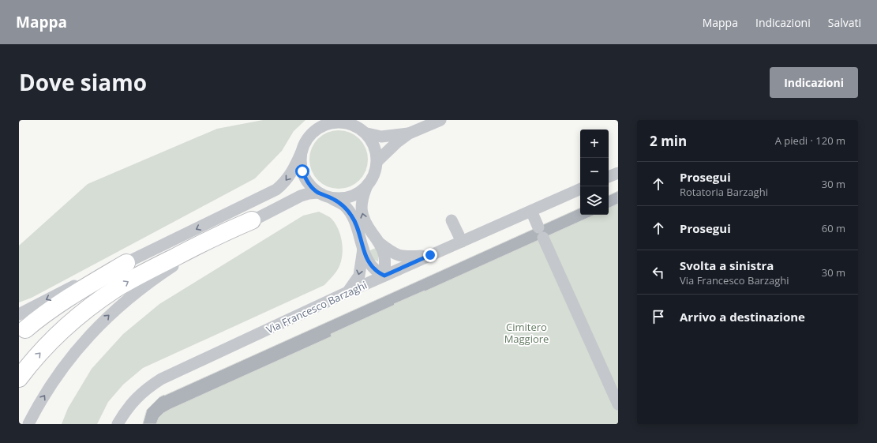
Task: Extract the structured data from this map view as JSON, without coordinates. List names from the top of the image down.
{
  "streets": {
    "street": ["Via Francesco Barzaghi"]
  },
  "parks": ["Cimitero Maggiore"],
  "page": {
    "header": "Mappa",
    "nav": ["Mappa", "Indicazioni", "Salvati"],
    "title": "Dove siamo",
    "buttons": "Indicazioni",
    "heading": ["2 min", "A piedi · 120 m"],
    "map_buttons": ["+", "−"],
    "list": [
      ["Prosegui", "Rotatoria Barzaghi", "30 m"],
      ["Prosegui", "60 m"],
      ["Svolta a sinistra", "Via Francesco Barzaghi", "30 m"],
      "Arrivo a destinazione"
    ]
  }
}
